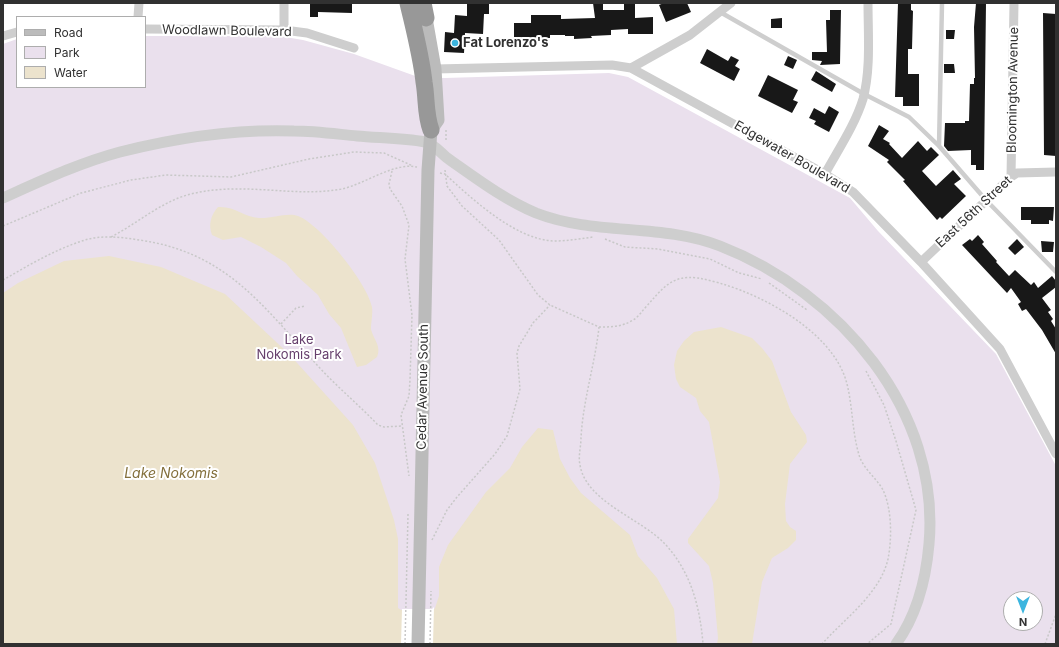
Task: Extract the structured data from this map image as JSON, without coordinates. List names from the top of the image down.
{
  "streets": {
    "highway": ["Cedar Avenue South"],
    "street": [
      "Woodlawn Boulevard",
      "Bloomington Avenue",
      "Edgewater Boulevard",
      "East 56th Street"
    ]
  },
  "crossings": [
    ["Bloomington Avenue", "East 56th Street"],
    ["Edgewater Boulevard", "East 56th Street"],
    ["Edgewater Boulevard", "Cedar Avenue South"]
  ],
  "water": ["Lake Nokomis"],
  "parks": ["Lake Nokomis Park"],
  "places": ["Fat Lorenzo's"],
  "legend": ["Road", "Park", "Water"],
  "north": "bottom"
}
